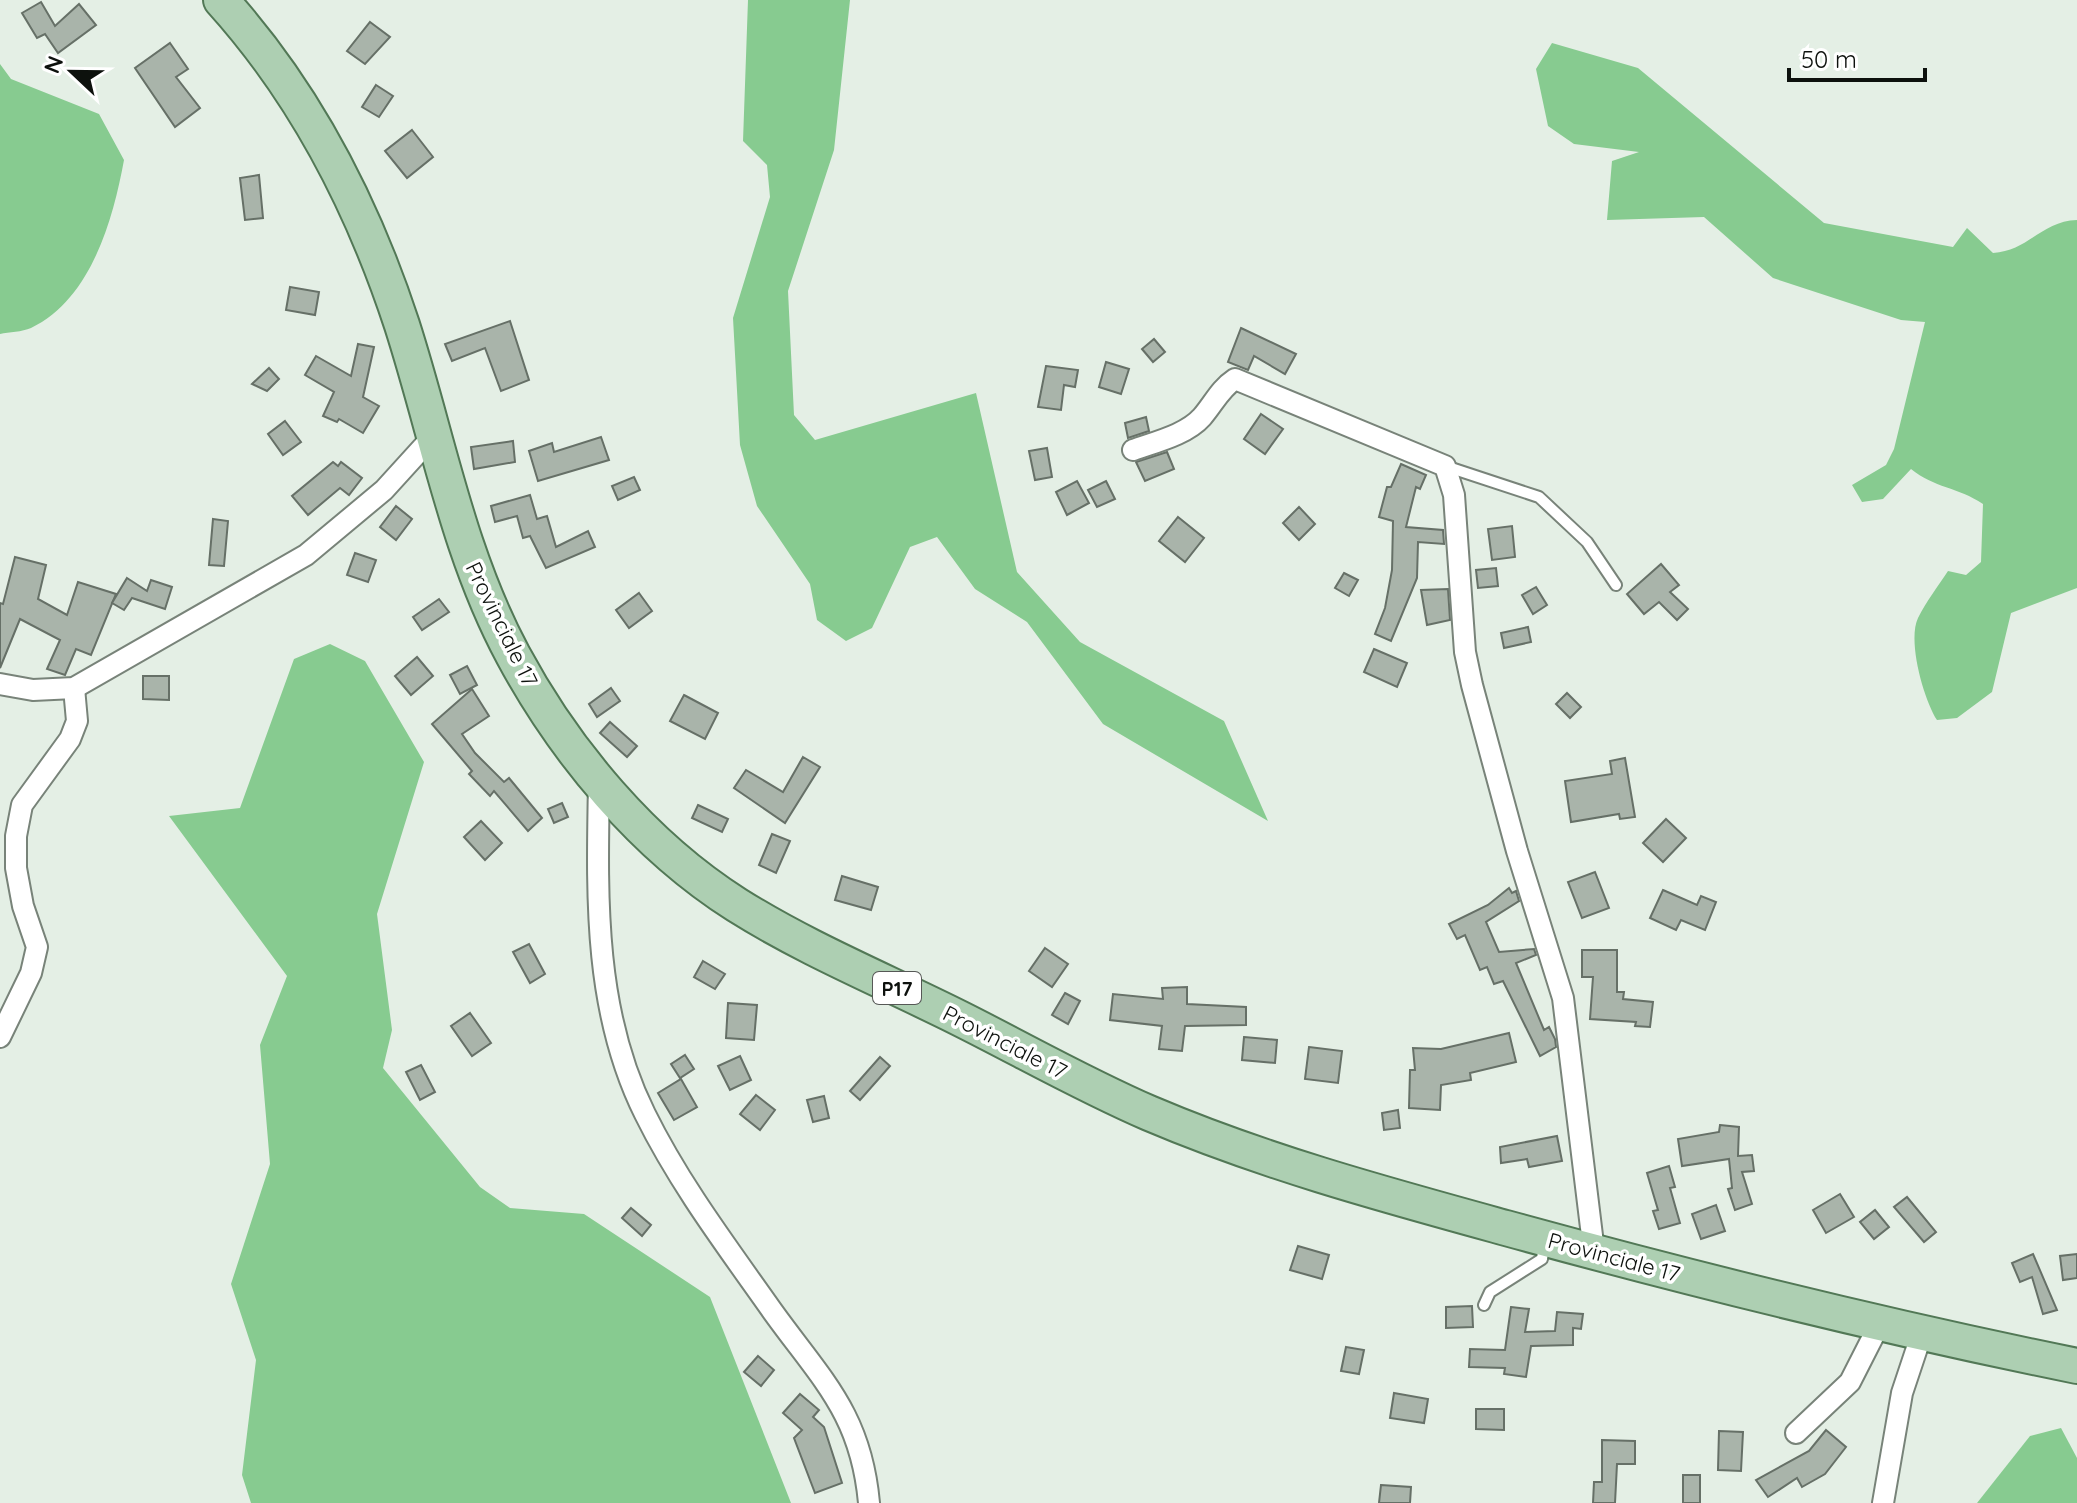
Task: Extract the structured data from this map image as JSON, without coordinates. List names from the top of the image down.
{
  "streets": {
    "main road": ["Provinciale 17", "P17"]
  },
  "scale_bar": "50 m",
  "north": "left"
}
